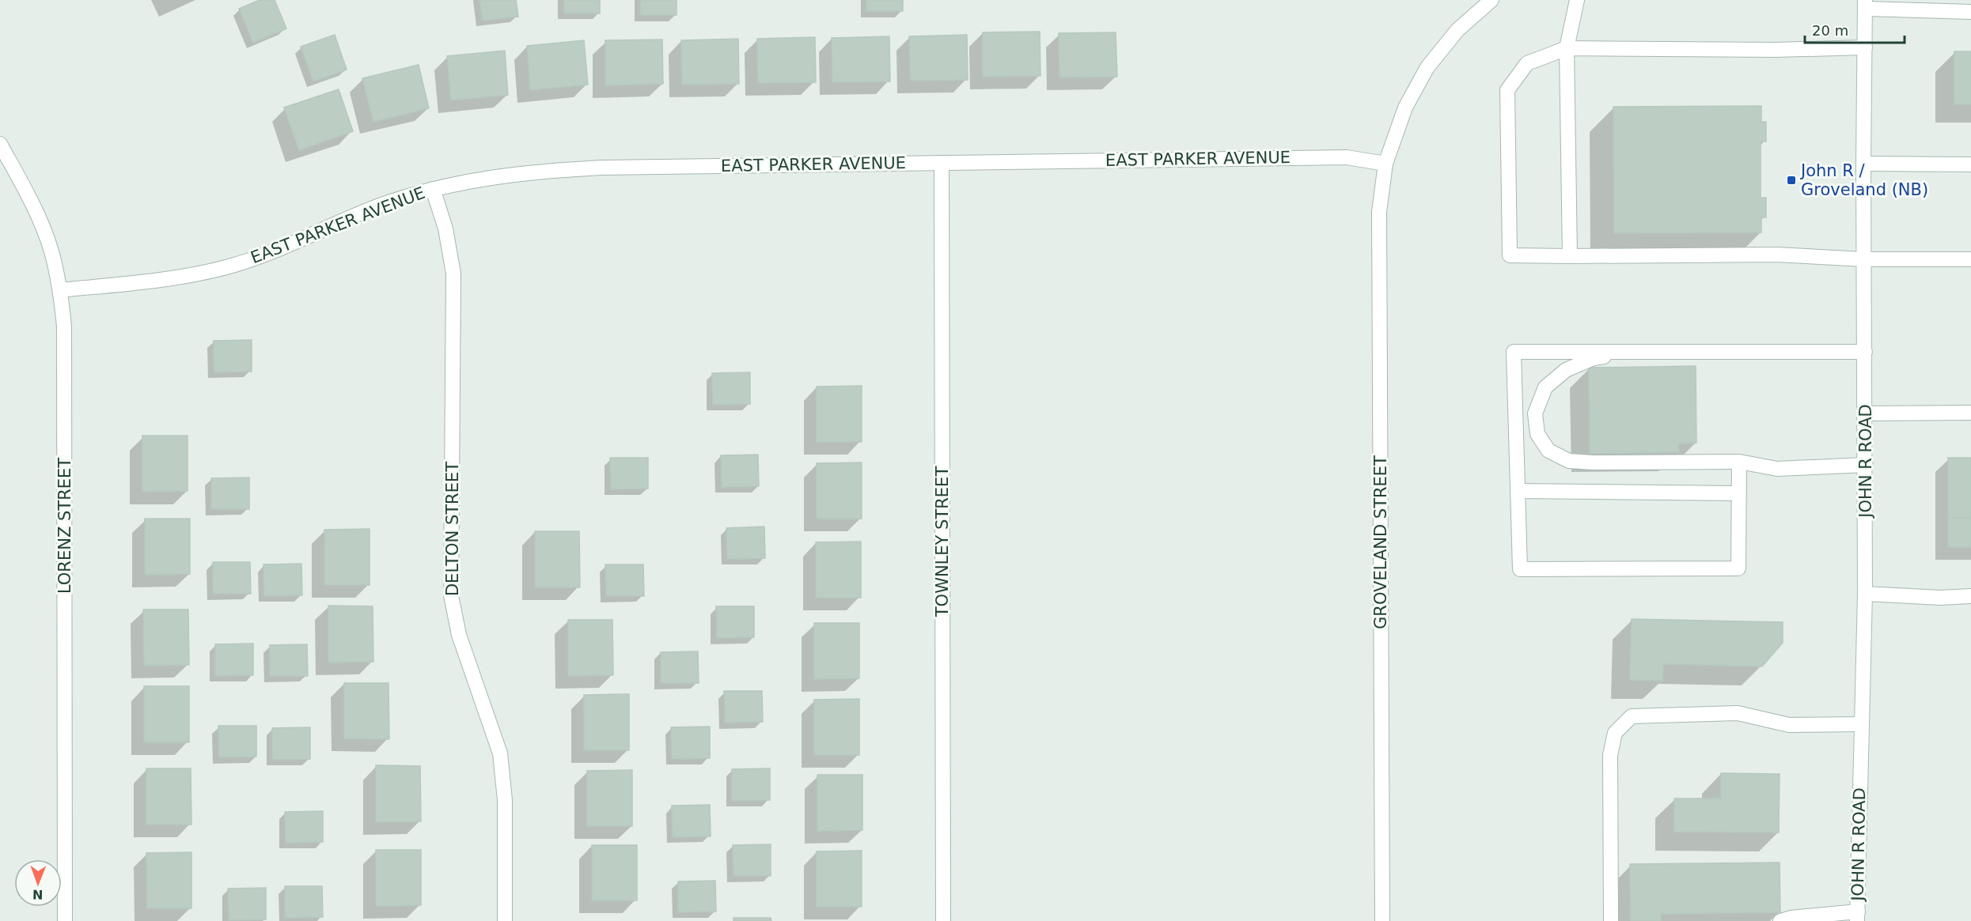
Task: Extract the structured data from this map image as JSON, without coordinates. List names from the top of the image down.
{
  "streets": {
    "street": [
      "EAST PARKER AVENUE",
      "JOHN R ROAD",
      "LORENZ STREET",
      "DELTON STREET",
      "TOWNLEY STREET",
      "GROVELAND STREET"
    ]
  },
  "crossings": [
    ["EAST PARKER AVENUE", "LORENZ STREET"],
    ["EAST PARKER AVENUE", "DELTON STREET"],
    ["EAST PARKER AVENUE", "TOWNLEY STREET"],
    ["EAST PARKER AVENUE", "GROVELAND STREET"]
  ],
  "places": {
    "transit": ["John R / Groveland (NB)"]
  },
  "scale_bar": "20 m",
  "north": "bottom"
}
